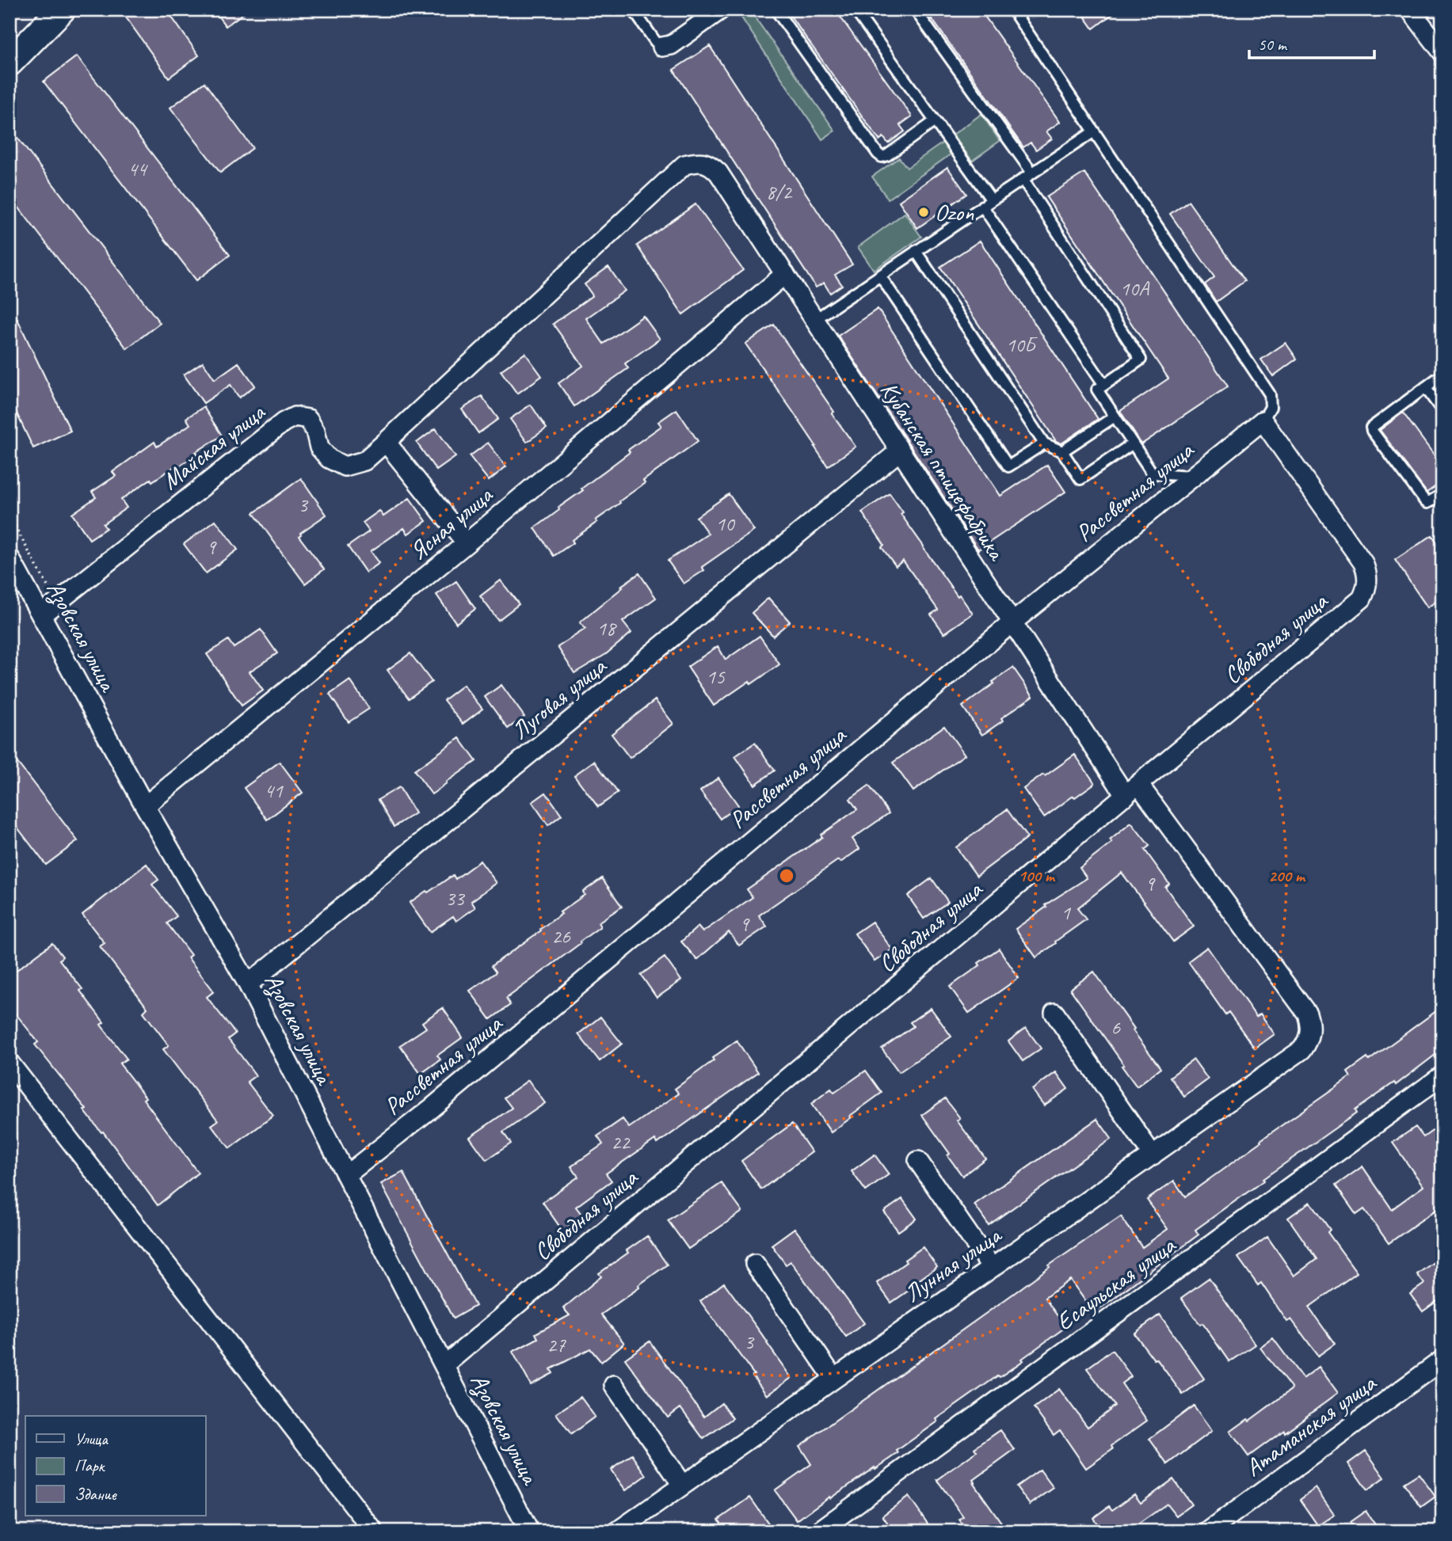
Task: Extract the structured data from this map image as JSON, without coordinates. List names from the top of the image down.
{
  "streets": {
    "street": [
      "Майская улица",
      "Кубанская птицефабрика",
      "Рассветная улица",
      "Ясная улица",
      "Азовская улица",
      "Свободная улица",
      "Луговая улица",
      "Лунная улица",
      "Есаульская улица",
      "Атаманская улица"
    ]
  },
  "crossings": [
    ["Майская улица", "Кубанская птицефабрика"],
    ["Майская улица", "Азовская улица"],
    ["Кубанская птицефабрика", "Рассветная улица"],
    ["Кубанская птицефабрика", "Ясная улица"],
    ["Кубанская птицефабрика", "Свободная улица"],
    ["Кубанская птицефабрика", "Луговая улица"],
    ["Кубанская птицефабрика", "Лунная улица"],
    ["Рассветная улица", "Азовская улица"],
    ["Рассветная улица", "Свободная улица"],
    ["Ясная улица", "Азовская улица"],
    ["Азовская улица", "Свободная улица"],
    ["Азовская улица", "Луговая улица"]
  ],
  "places": ["Ozon"],
  "house_numbers": [
    "44",
    "8/2",
    "10А",
    "10Б",
    "3",
    "10",
    "9",
    "18",
    "15",
    "41",
    "9",
    "33",
    "1",
    "9",
    "26",
    "6",
    "22",
    "3",
    "27"
  ],
  "legend": ["Улица", "Парк", "Здание"],
  "scale_bar": "50 m",
  "rings": ["100 m", "200 m"]
}
